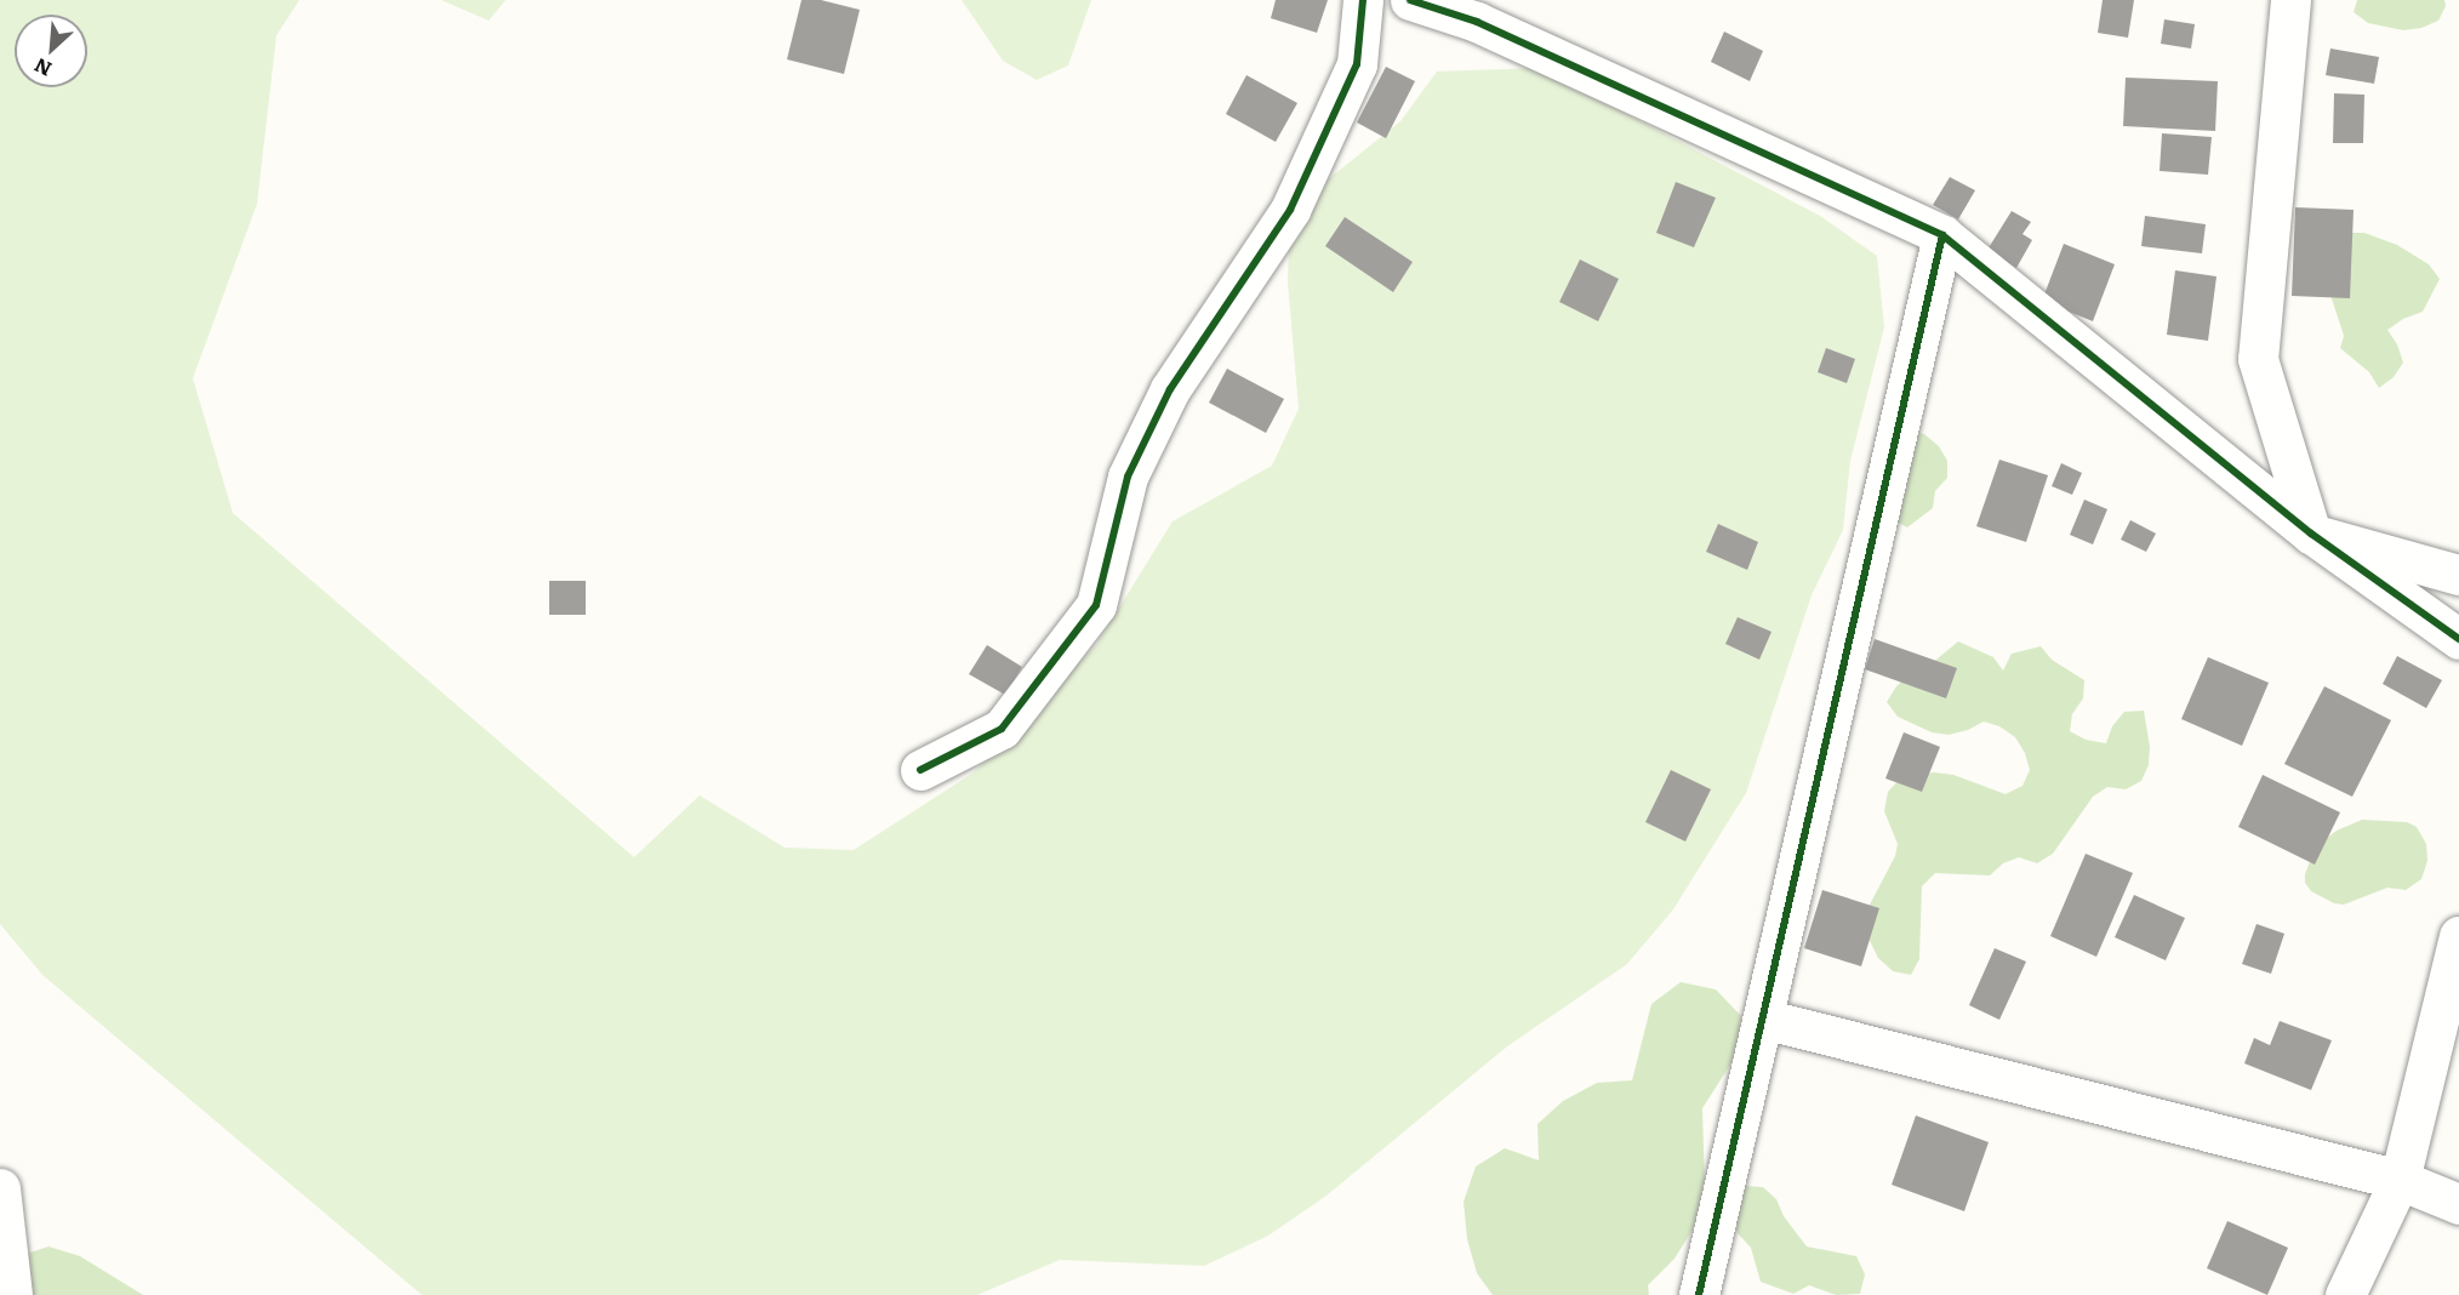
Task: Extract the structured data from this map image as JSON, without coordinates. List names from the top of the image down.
{
  "north": "bottom left"
}
